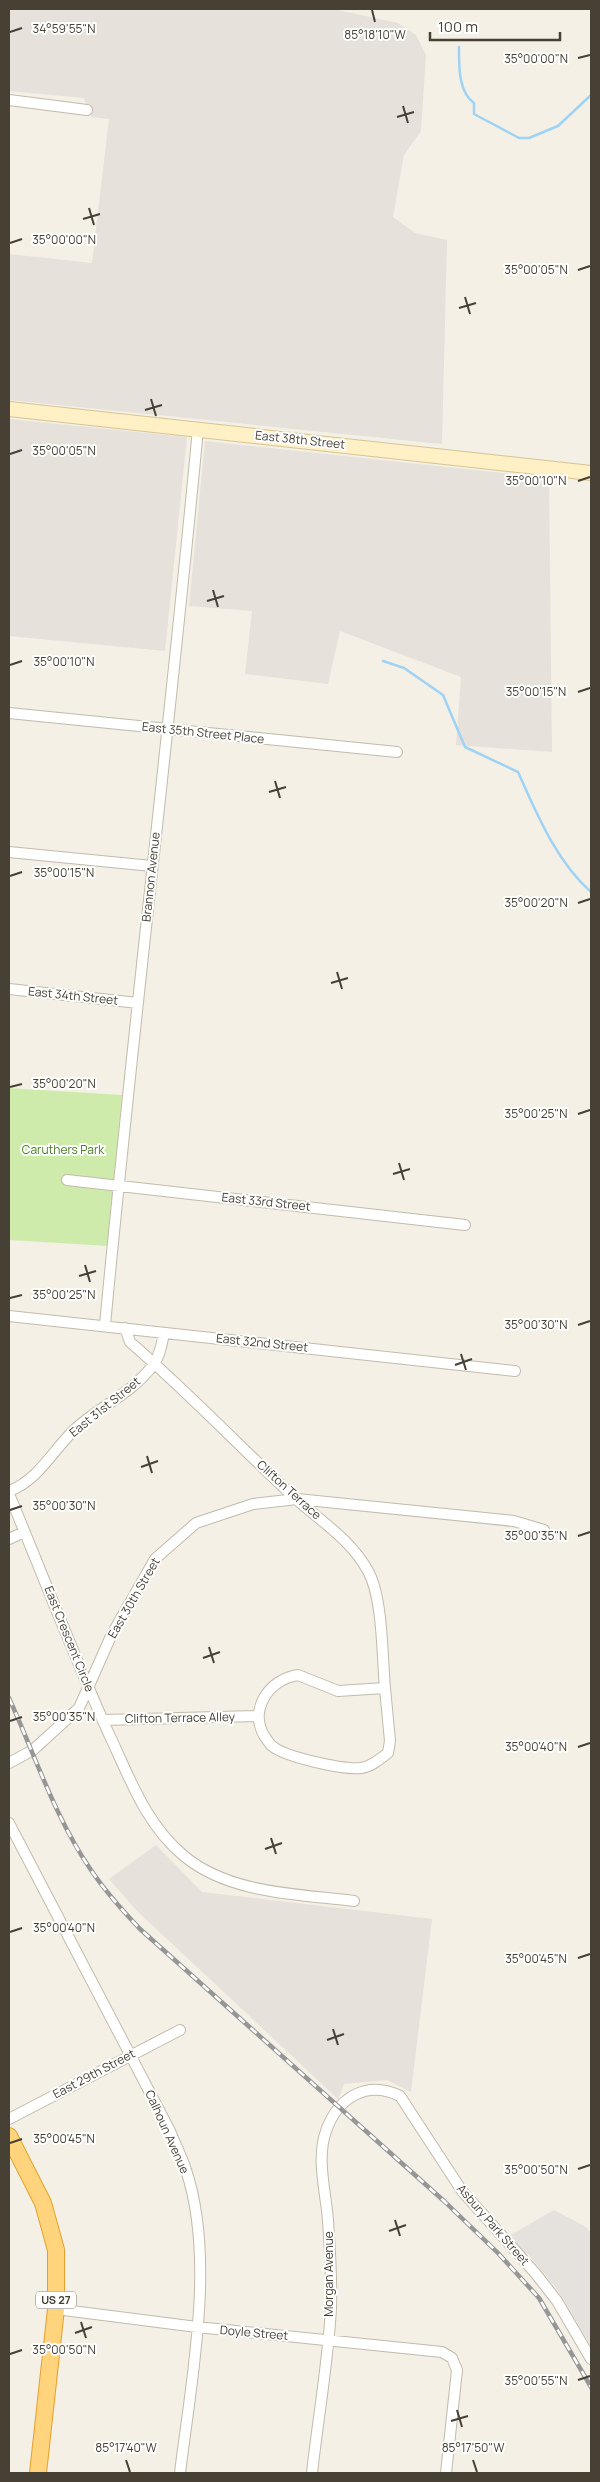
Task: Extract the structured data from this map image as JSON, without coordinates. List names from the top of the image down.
{
  "streets": {
    "highway": ["US 27"],
    "main road": ["East 38th Street"],
    "street": [
      "East 35th Street Place",
      "Brannon Avenue",
      "East 34th Street",
      "East 33rd Street",
      "East 32nd Street",
      "East 31st Street",
      "Clifton Terrace",
      "East 30th Street",
      "East Crescent Circle",
      "Clifton Terrace Alley",
      "East 29th Street",
      "Calhoun Avenue",
      "Asbury Park Street",
      "Morgan Avenue",
      "Doyle Street"
    ]
  },
  "crossings": [
    ["East 38th Street", "Brannon Avenue"],
    ["East 35th Street Place", "Brannon Avenue"],
    ["Brannon Avenue", "East 34th Street"],
    ["Brannon Avenue", "East 33rd Street"],
    ["Brannon Avenue", "East 32nd Street"],
    ["East 32nd Street", "East 31st Street"],
    ["East 32nd Street", "Clifton Terrace"],
    ["East 31st Street", "Clifton Terrace"],
    ["East 31st Street", "East Crescent Circle"],
    ["Clifton Terrace", "East 30th Street"],
    ["Clifton Terrace", "Clifton Terrace Alley"],
    ["East 30th Street", "East Crescent Circle"],
    ["East Crescent Circle", "Clifton Terrace Alley"],
    ["East 29th Street", "Calhoun Avenue"],
    ["Calhoun Avenue", "Doyle Street"],
    ["Asbury Park Street", "Morgan Avenue"],
    ["Morgan Avenue", "Doyle Street"],
    ["US 27", "Doyle Street"]
  ],
  "parks": ["Caruthers Park"],
  "scale_bar": "100 m",
  "coordinates": [
    "34°59'55\"N",
    "85°18'10\"W",
    "35°00'00\"N",
    "35°00'05\"N",
    "35°00'10\"N",
    "35°00'15\"N",
    "35°00'20\"N",
    "35°00'25\"N",
    "35°00'30\"N",
    "35°00'35\"N",
    "35°00'40\"N",
    "35°00'45\"N",
    "35°00'50\"N",
    "35°00'55\"N",
    "85°17'40\"W",
    "85°17'50\"W"
  ]
}
